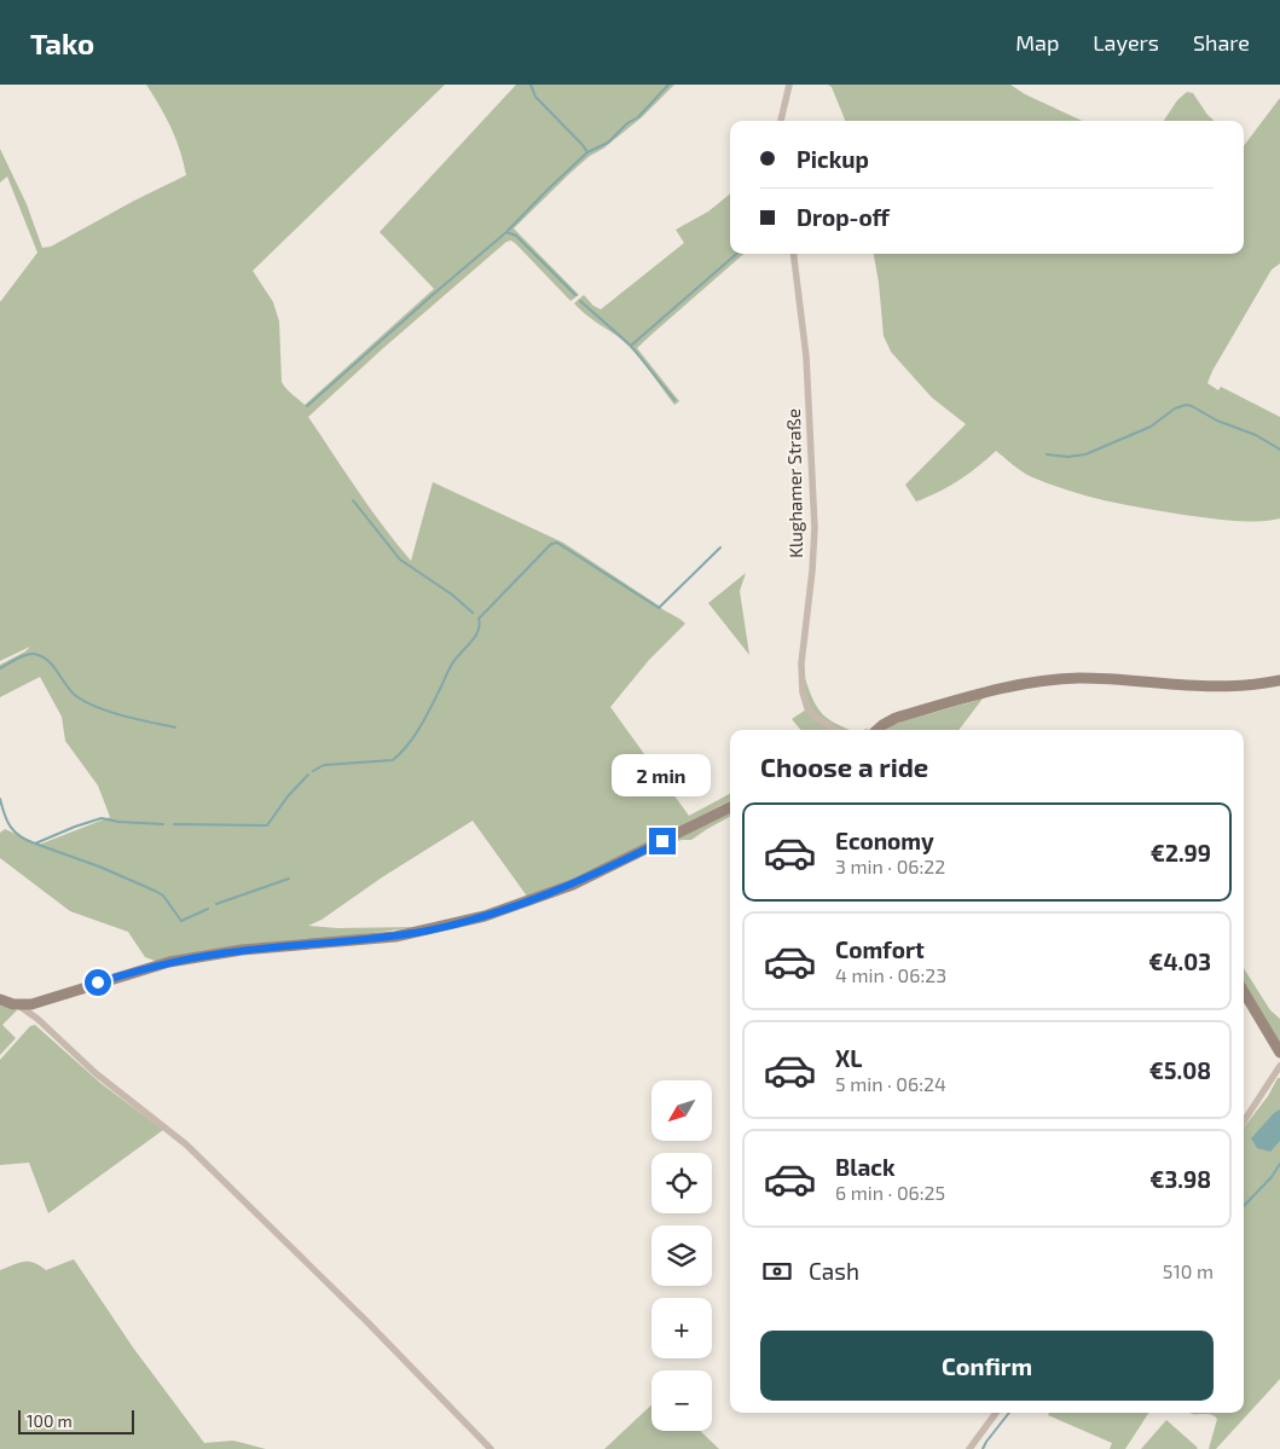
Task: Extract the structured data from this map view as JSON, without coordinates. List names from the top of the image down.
{
  "streets": {
    "street": ["Klughamer Straße"]
  },
  "scale_bar": "100 m",
  "north": "bottom left",
  "page": {
    "header": "Tako",
    "nav": ["Map", "Layers", "Share"],
    "banner": ["Pickup", "Drop-off"],
    "heading": "Choose a ride",
    "bubble": "2 min",
    "list": [
      {
        "name": "Economy",
        "note": "3 min · 06:22",
        "value": "€2.99"
      },
      {
        "name": "Comfort",
        "note": "4 min · 06:23",
        "value": "€4.03"
      },
      {
        "name": "XL",
        "note": "5 min · 06:24",
        "value": "€5.08"
      },
      {
        "name": "Black",
        "note": "6 min · 06:25",
        "value": "€3.98"
      }
    ],
    "map_buttons": ["+", "−"],
    "pay": ["Cash", "510 m"],
    "buttons": "Confirm",
    "scale": "100 m"
  }
}
